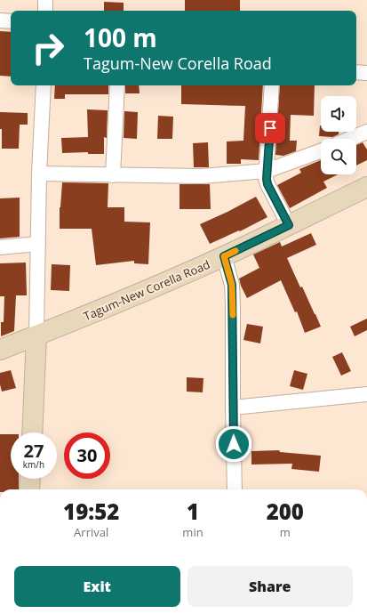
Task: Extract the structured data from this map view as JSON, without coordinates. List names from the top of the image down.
{
  "streets": {
    "main road": ["Tagum-New Corella Road"]
  },
  "page": {
    "turn": ["100 m", "Tagum-New Corella Road"],
    "speed": "27 km/h",
    "limit": "30",
    "eta": [
      "19:52",
      "Arrival",
      "1",
      "min",
      "200",
      "m"
    ],
    "buttons": ["Exit", "Share"]
  }
}
